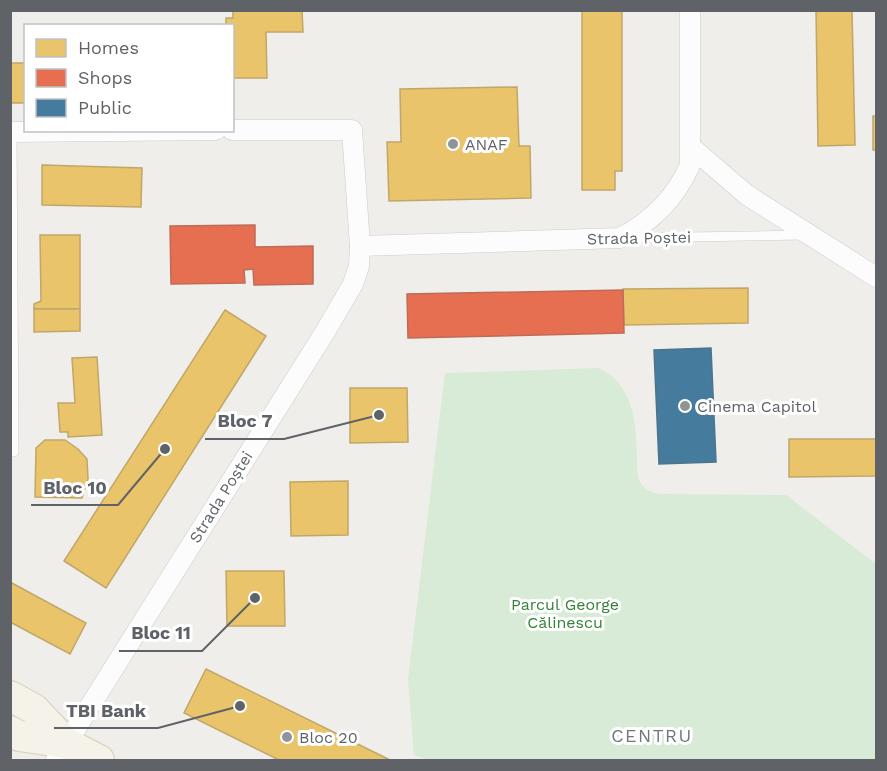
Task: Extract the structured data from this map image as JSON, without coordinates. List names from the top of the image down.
{
  "streets": {
    "street": ["Strada Poștei"]
  },
  "districts": ["CENTRU"],
  "parks": ["Parcul George Călinescu"],
  "places": [
    "ANAF",
    "Cinema Capitol",
    "Bloc 7",
    "Bloc 10",
    "Bloc 11",
    "TBI Bank",
    "Bloc 20"
  ],
  "legend": ["Homes", "Shops", "Public"]
}
